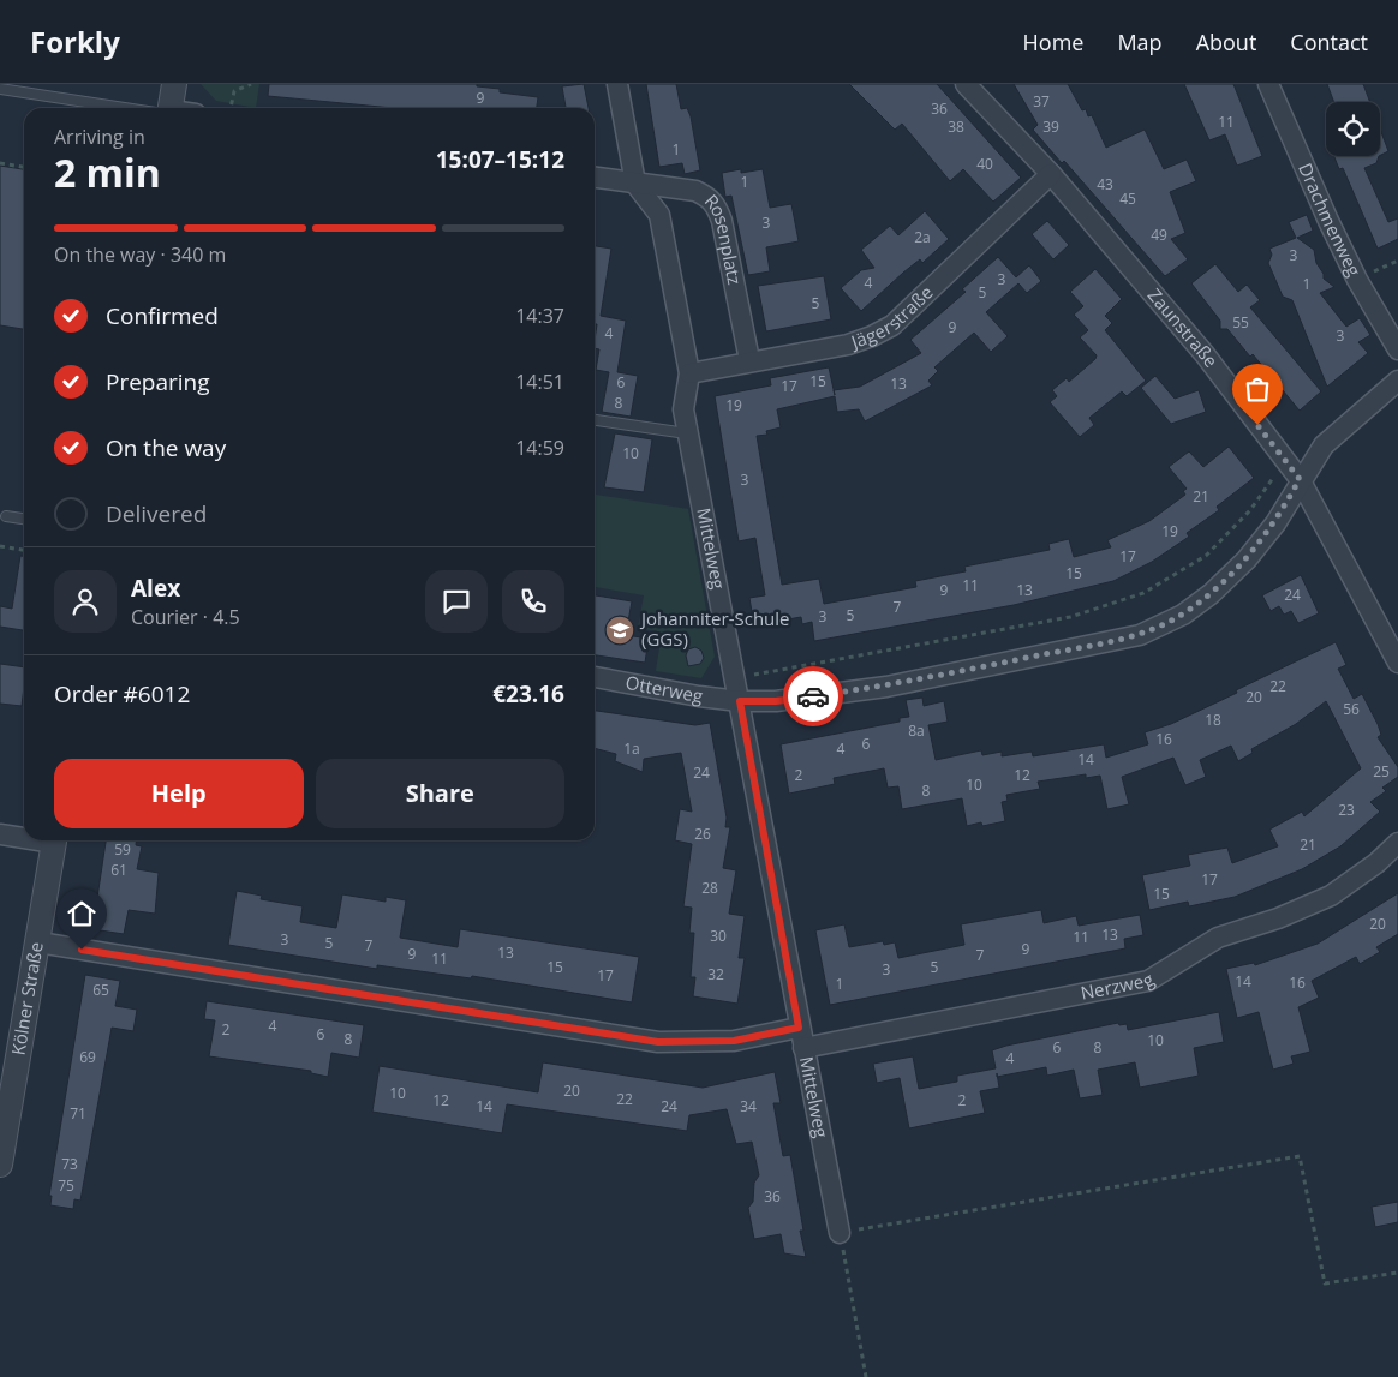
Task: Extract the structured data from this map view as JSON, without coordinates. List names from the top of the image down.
{
  "streets": {
    "street": [
      "Drachmenweg",
      "Rosenplatz",
      "Jägerstraße",
      "Zaunstraße",
      "Mittelweg",
      "Otterweg",
      "Nerzweg",
      "Kölner Straße"
    ]
  },
  "crossings": [
    ["Rosenplatz", "Jägerstraße"],
    ["Rosenplatz", "Mittelweg"],
    ["Jägerstraße", "Zaunstraße"],
    ["Jägerstraße", "Mittelweg"],
    ["Zaunstraße", "Otterweg"],
    ["Mittelweg", "Otterweg"],
    ["Mittelweg", "Nerzweg"]
  ],
  "places": {
    "school or university": ["Johanniter-Schule (GGS)"]
  },
  "house_numbers": [
    "9",
    "37",
    "36",
    "11",
    "38",
    "39",
    "1",
    "40",
    "1",
    "43",
    "45",
    "3",
    "49",
    "2a",
    "3",
    "3",
    "4",
    "1",
    "5",
    "5",
    "55",
    "9",
    "4",
    "3",
    "15",
    "6",
    "13",
    "17",
    "8",
    "19",
    "10",
    "3",
    "21",
    "19",
    "17",
    "15",
    "11",
    "9",
    "13",
    "24",
    "7",
    "5",
    "3",
    "22",
    "20",
    "56",
    "18",
    "8a",
    "16",
    "6",
    "1a",
    "4",
    "14",
    "25",
    "24",
    "2",
    "12",
    "10",
    "8",
    "23",
    "26",
    "21",
    "59",
    "61",
    "17",
    "28",
    "15",
    "20",
    "13",
    "30",
    "11",
    "3",
    "5",
    "7",
    "9",
    "13",
    "9",
    "7",
    "11",
    "15",
    "5",
    "3",
    "32",
    "17",
    "14",
    "16",
    "1",
    "65",
    "4",
    "2",
    "6",
    "8",
    "10",
    "6",
    "8",
    "69",
    "4",
    "20",
    "10",
    "22",
    "12",
    "2",
    "14",
    "24",
    "34",
    "71",
    "73",
    "75",
    "36"
  ],
  "page": {
    "header": "Forkly",
    "nav": [
      "Home",
      "Map",
      "About",
      "Contact"
    ],
    "heading": ["2 min", "Arriving in", "15:07–15:12"],
    "panel": [
      "Alex",
      "Courier · 4.5",
      "Order #6012",
      "€23.16"
    ],
    "bar": "On the way · 340 m",
    "list": [
      ["Confirmed", "14:37"],
      ["Preparing", "14:51"],
      ["On the way", "14:59"],
      "Delivered"
    ],
    "buttons": ["Help", "Share"]
  }
}
